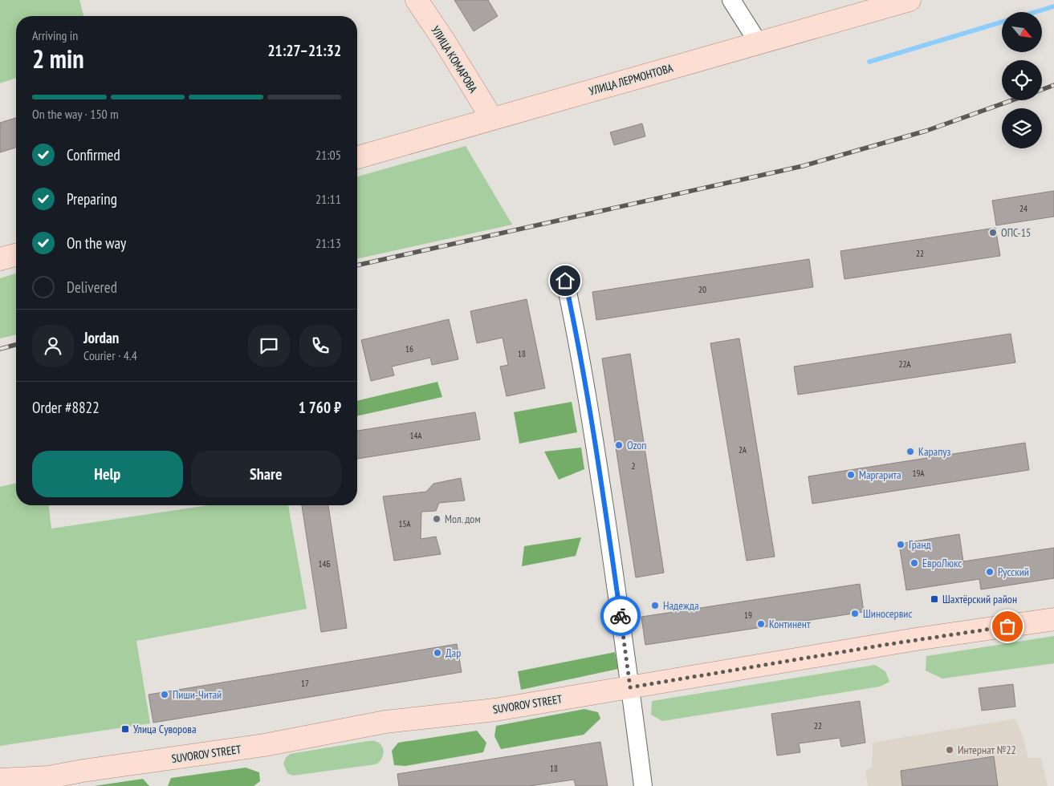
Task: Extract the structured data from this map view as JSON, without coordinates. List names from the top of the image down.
{
  "streets": {
    "main road": ["УЛИЦА КОМАРОВА", "УЛИЦА ЛЕРМОНТОВА", "SUVOROV STREET"]
  },
  "crossings": [
    ["УЛИЦА КОМАРОВА", "УЛИЦА ЛЕРМОНТОВА"]
  ],
  "places": {
    "other": [
      "ОПС-15",
      "Ozon",
      "Карапуз",
      "Маргарита",
      "Мол. дом",
      "Гранд",
      "ЕвроЛюкс",
      "Русский",
      "Надежда",
      "Шиносервис",
      "Континент",
      "Дар",
      "Пиши-Читай",
      "Интернат №22"
    ],
    "transit": ["Шахтёрский район", "Улица Суворова"]
  },
  "house_numbers": [
    "24",
    "22",
    "20",
    "16",
    "18",
    "22А",
    "14А",
    "2А",
    "2",
    "19А",
    "15А",
    "14Б",
    "19",
    "17",
    "22",
    "18"
  ],
  "north": "bottom right",
  "page": {
    "heading": ["2 min", "Arriving in", "21:27–21:32"],
    "panel": [
      "Jordan",
      "Courier · 4.4",
      "Order #8822",
      "1 760 ₽"
    ],
    "bar": "On the way · 150 m",
    "list": [
      ["Confirmed", "21:05"],
      ["Preparing", "21:11"],
      ["On the way", "21:13"],
      "Delivered"
    ],
    "buttons": ["Help", "Share"]
  }
}
